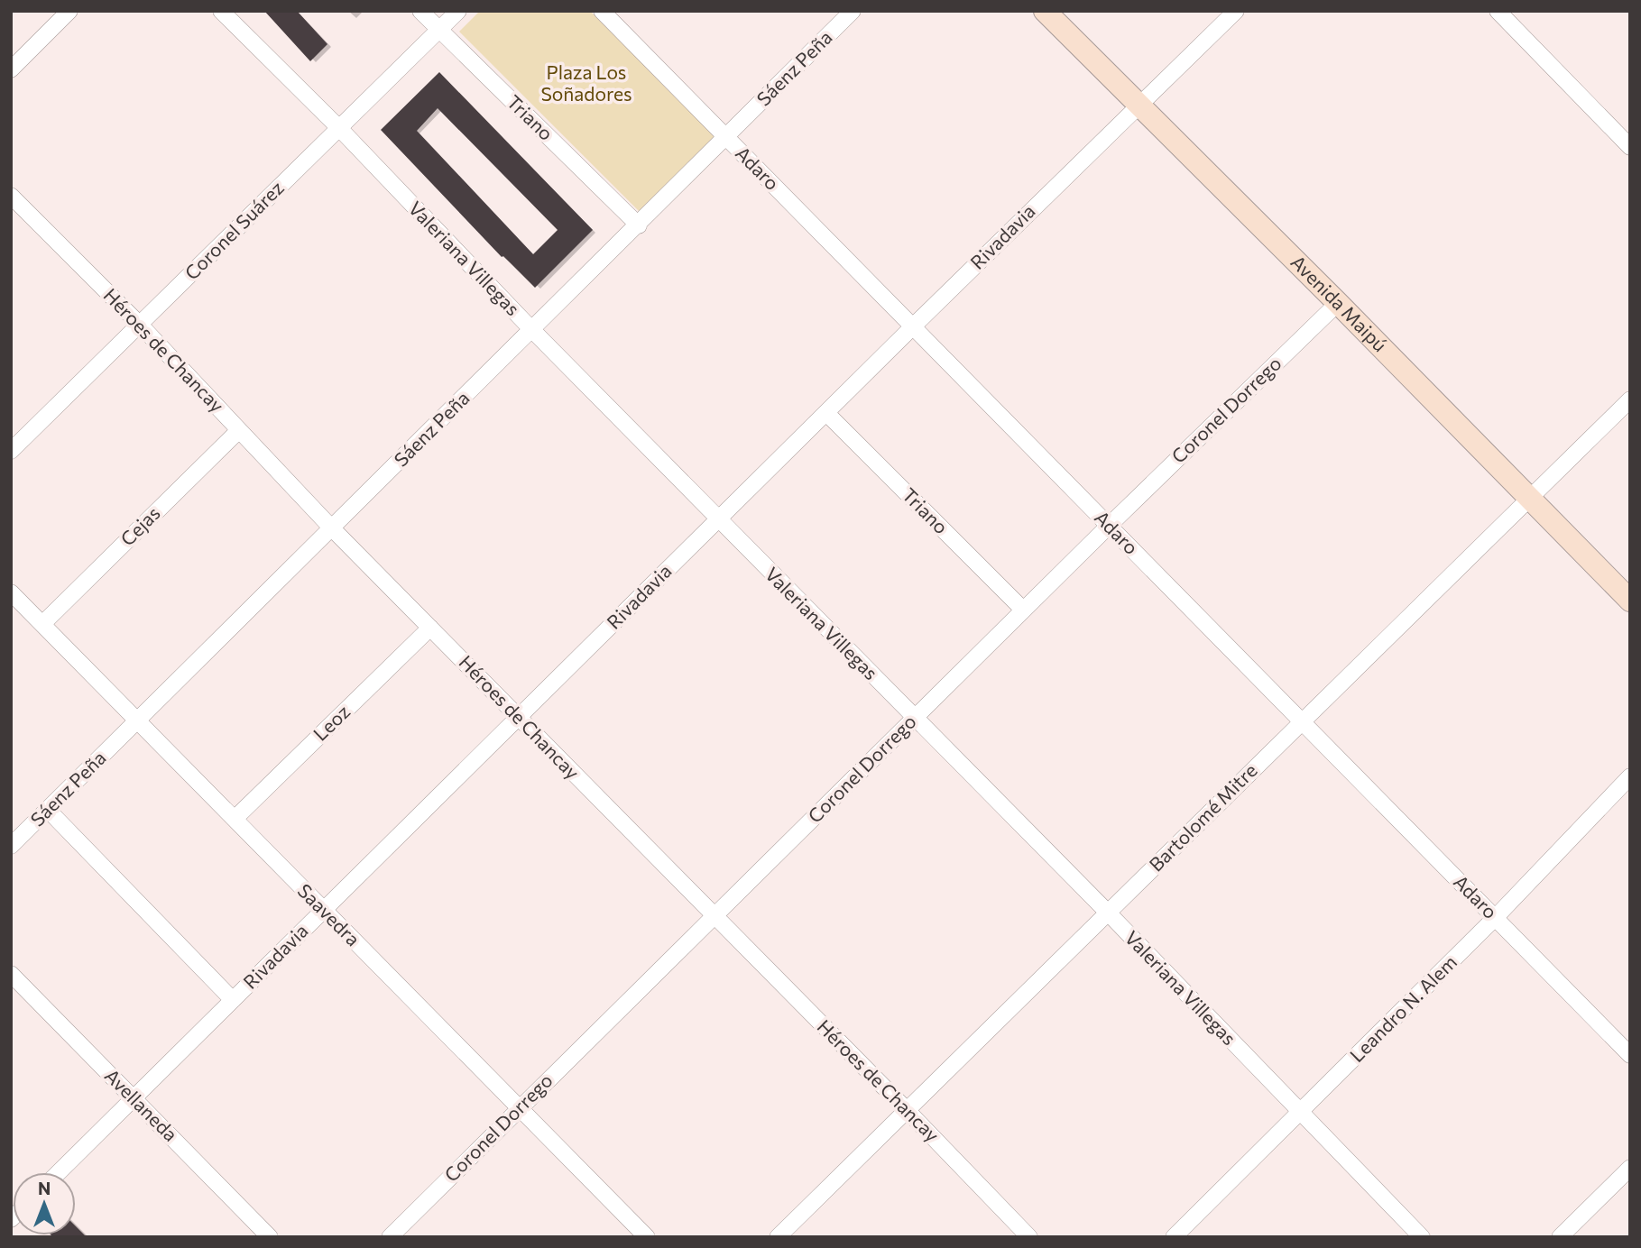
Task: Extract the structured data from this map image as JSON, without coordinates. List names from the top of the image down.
{
  "streets": {
    "main road": ["Avenida Maipú"],
    "street": [
      "Sáenz Peña",
      "Triano",
      "Adaro",
      "Coronel Suárez",
      "Rivadavia",
      "Valeriana Villegas",
      "Héroes de Chancay",
      "Coronel Dorrego",
      "Cejas",
      "Leoz",
      "Bartolomé Mitre",
      "Saavedra",
      "Leandro N. Alem",
      "Avellaneda"
    ]
  },
  "crossings": [
    ["Sáenz Peña", "Triano"],
    ["Sáenz Peña", "Adaro"],
    ["Sáenz Peña", "Valeriana Villegas"],
    ["Sáenz Peña", "Héroes de Chancay"],
    ["Sáenz Peña", "Saavedra"],
    ["Triano", "Coronel Suárez"],
    ["Triano", "Rivadavia"],
    ["Triano", "Coronel Dorrego"],
    ["Adaro", "Rivadavia"],
    ["Adaro", "Coronel Dorrego"],
    ["Adaro", "Bartolomé Mitre"],
    ["Adaro", "Leandro N. Alem"],
    ["Coronel Suárez", "Valeriana Villegas"],
    ["Coronel Suárez", "Héroes de Chancay"],
    ["Rivadavia", "Valeriana Villegas"],
    ["Rivadavia", "Avenida Maipú"],
    ["Rivadavia", "Héroes de Chancay"],
    ["Rivadavia", "Saavedra"],
    ["Rivadavia", "Avellaneda"],
    ["Valeriana Villegas", "Coronel Dorrego"],
    ["Valeriana Villegas", "Bartolomé Mitre"],
    ["Valeriana Villegas", "Leandro N. Alem"],
    ["Avenida Maipú", "Coronel Dorrego"],
    ["Avenida Maipú", "Bartolomé Mitre"],
    ["Héroes de Chancay", "Coronel Dorrego"],
    ["Héroes de Chancay", "Cejas"],
    ["Héroes de Chancay", "Leoz"],
    ["Héroes de Chancay", "Bartolomé Mitre"],
    ["Coronel Dorrego", "Saavedra"],
    ["Cejas", "Saavedra"],
    ["Leoz", "Saavedra"]
  ],
  "parks": ["Plaza Los Soñadores"],
  "north": "top"
}
